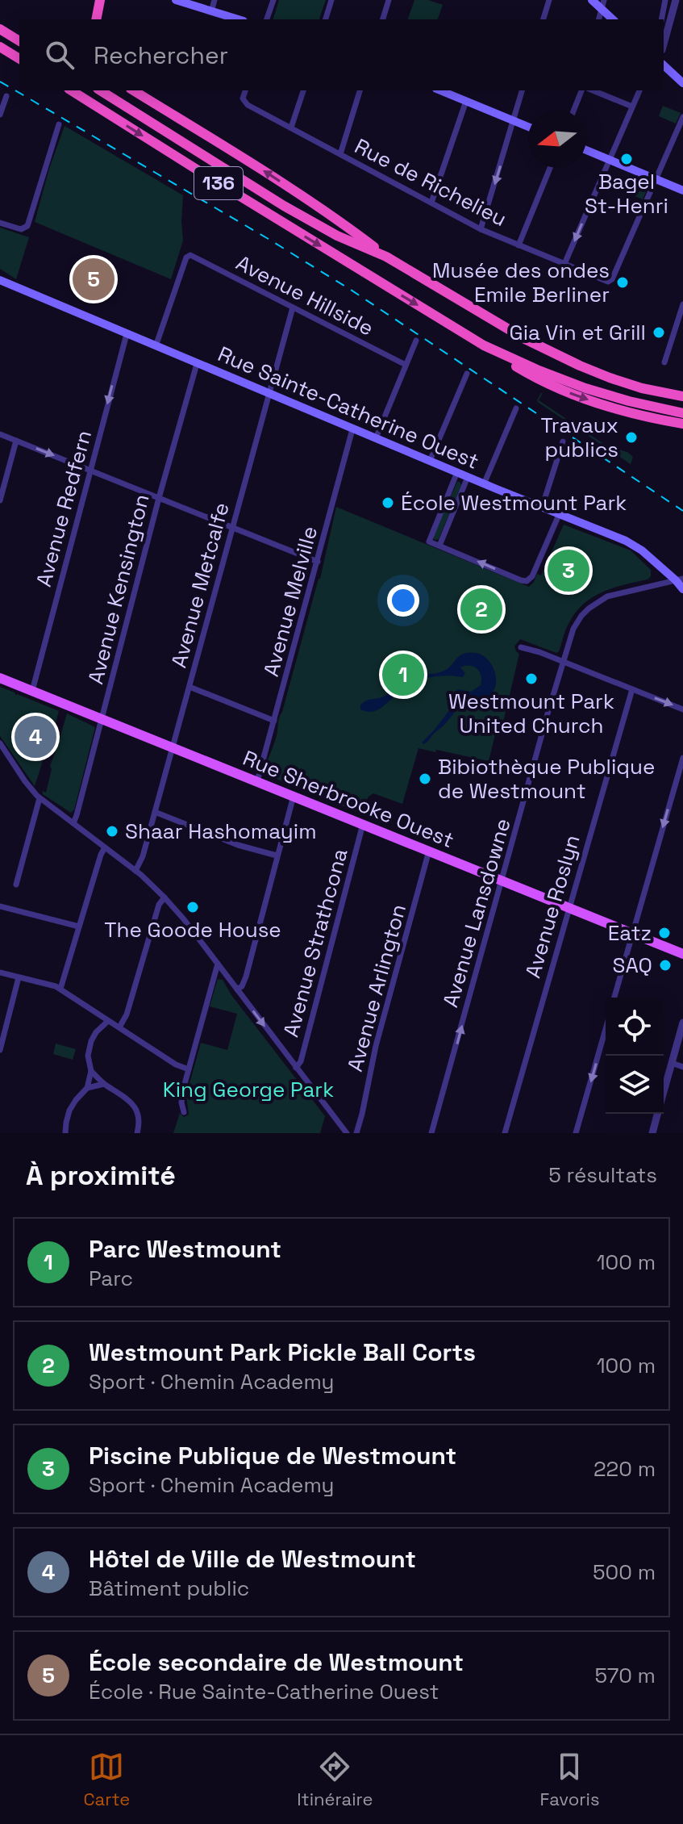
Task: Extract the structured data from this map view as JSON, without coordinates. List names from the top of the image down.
{
  "streets": {
    "highway": ["136"],
    "main road": ["Rue Sainte-Catherine Ouest", "Rue Sherbrooke Ouest"],
    "street": [
      "Rue de Richelieu",
      "Avenue Hillside",
      "Avenue Redfern",
      "Avenue Metcalfe",
      "Avenue Kensington",
      "Avenue Melville",
      "Avenue Roslyn",
      "Avenue Lansdowne",
      "Avenue Strathcona",
      "Avenue Arlington"
    ]
  },
  "crossings": [
    ["Avenue Hillside", "Rue Sainte-Catherine Ouest"],
    ["Avenue Hillside", "Avenue Metcalfe"],
    ["Rue Sainte-Catherine Ouest", "Avenue Redfern"],
    ["Rue Sainte-Catherine Ouest", "Avenue Metcalfe"],
    ["Rue Sainte-Catherine Ouest", "Avenue Kensington"],
    ["Rue Sainte-Catherine Ouest", "Avenue Melville"],
    ["Rue Sainte-Catherine Ouest", "Avenue Lansdowne"],
    ["Avenue Redfern", "Rue Sherbrooke Ouest"],
    ["Avenue Metcalfe", "Rue Sherbrooke Ouest"],
    ["Avenue Kensington", "Rue Sherbrooke Ouest"],
    ["Avenue Melville", "Rue Sherbrooke Ouest"],
    ["Rue Sherbrooke Ouest", "Avenue Roslyn"],
    ["Rue Sherbrooke Ouest", "Avenue Lansdowne"],
    ["Rue Sherbrooke Ouest", "Avenue Strathcona"],
    ["Rue Sherbrooke Ouest", "Avenue Arlington"]
  ],
  "one_way": ["Avenue Redfern", "Avenue Lansdowne"],
  "parks": ["King George Park"],
  "places": [
    "Bagel St-Henri",
    "Musée des ondes Emile Berliner",
    "Gia Vin et Grill",
    "Travaux publics",
    "École Westmount Park",
    "Westmount Park United Church",
    "Bibiothèque Publique de Westmount",
    "Shaar Hashomayim",
    "The Goode House",
    "Eatz",
    "SAQ"
  ],
  "north": "left",
  "page": {
    "search": "Rechercher",
    "pins": [
      "5",
      "3",
      "2",
      "1",
      "4"
    ],
    "heading": ["À proximité", "5 résultats"],
    "list": [
      {
        "mark": "1",
        "name": "Parc Westmount",
        "note": "Parc",
        "value": "100 m"
      },
      {
        "mark": "2",
        "name": "Westmount Park Pickle Ball Corts",
        "note": "Sport · Chemin Academy",
        "value": "100 m"
      },
      {
        "mark": "3",
        "name": "Piscine Publique de Westmount",
        "note": "Sport · Chemin Academy",
        "value": "220 m"
      },
      {
        "mark": "4",
        "name": "Hôtel de Ville de Westmount",
        "note": "Bâtiment public",
        "value": "500 m"
      },
      {
        "mark": "5",
        "name": "École secondaire de Westmount",
        "note": "École · Rue Sainte-Catherine Ouest",
        "value": "570 m"
      }
    ],
    "nav": ["Carte", "Itinéraire", "Favoris"]
  }
}
